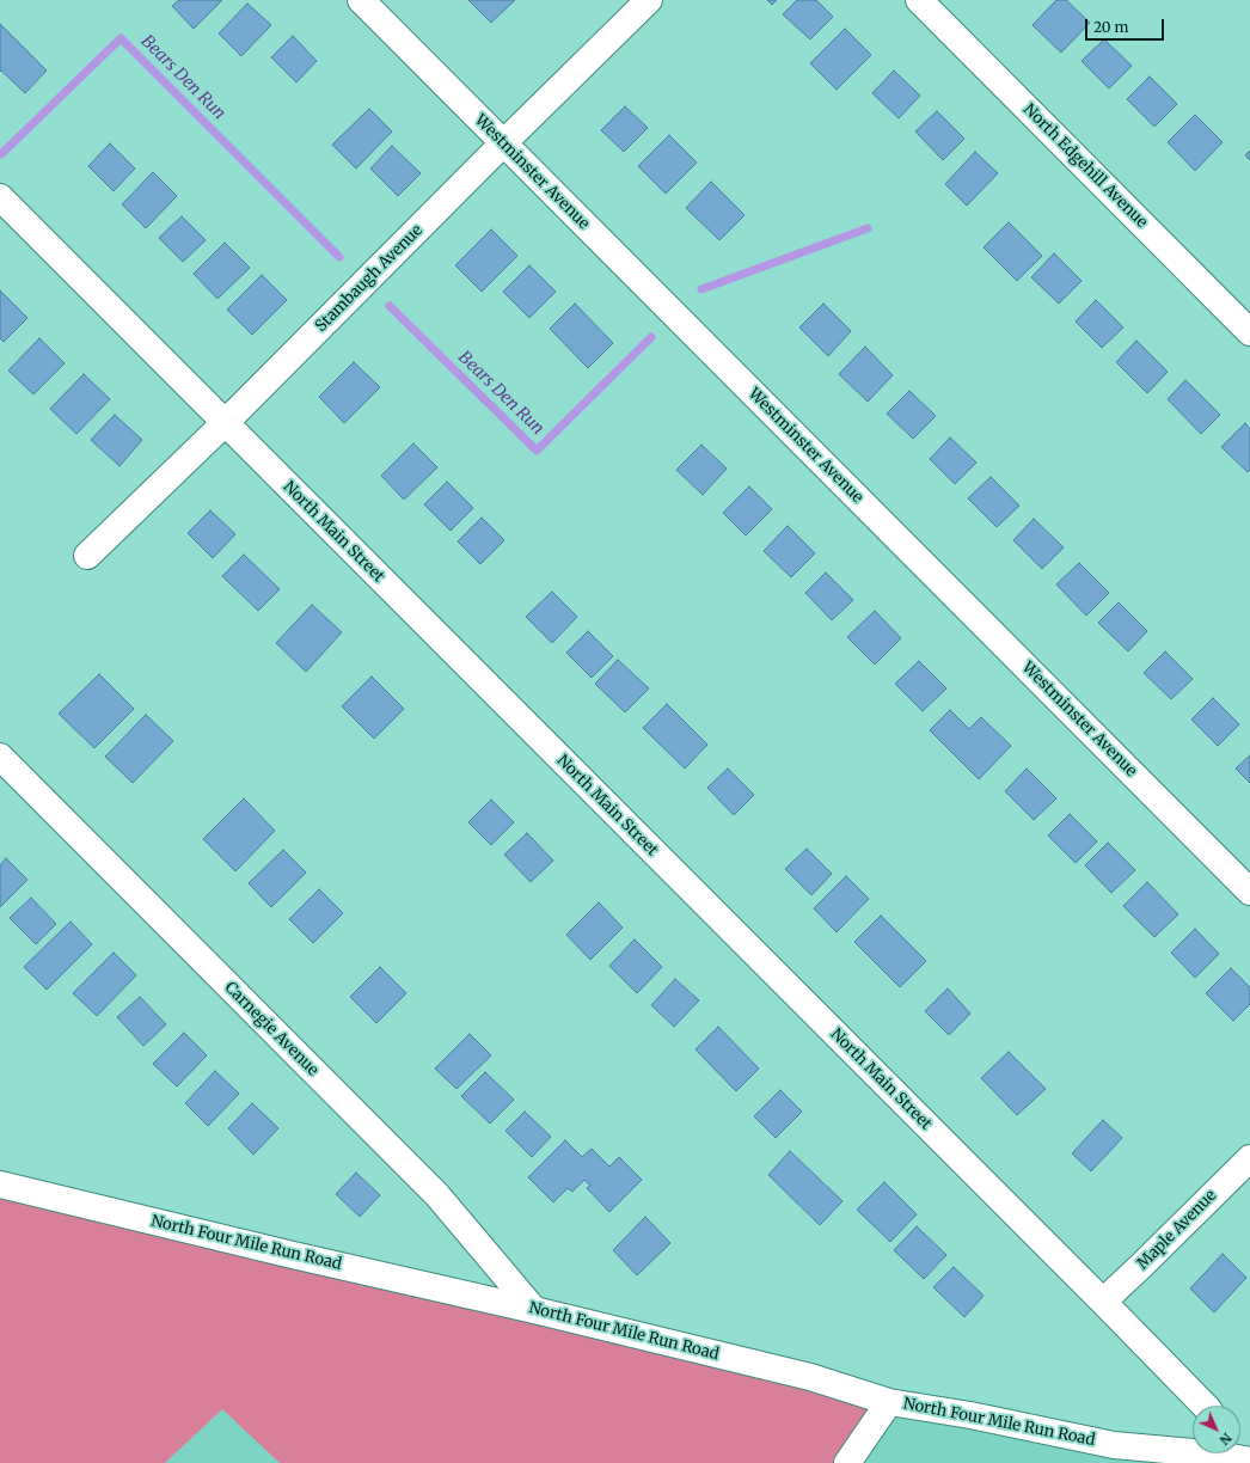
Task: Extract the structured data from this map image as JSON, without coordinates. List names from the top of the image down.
{
  "streets": {
    "street": [
      "North Edgehill Avenue",
      "Westminster Avenue",
      "Stambaugh Avenue",
      "North Main Street",
      "Carnegie Avenue",
      "Maple Avenue",
      "North Four Mile Run Road"
    ]
  },
  "crossings": [
    ["Westminster Avenue", "Stambaugh Avenue"],
    ["Stambaugh Avenue", "North Main Street"],
    ["North Main Street", "Maple Avenue"],
    ["Carnegie Avenue", "North Four Mile Run Road"]
  ],
  "water": ["Bears Den Run"],
  "scale_bar": "20 m",
  "north": "bottom right"
}
